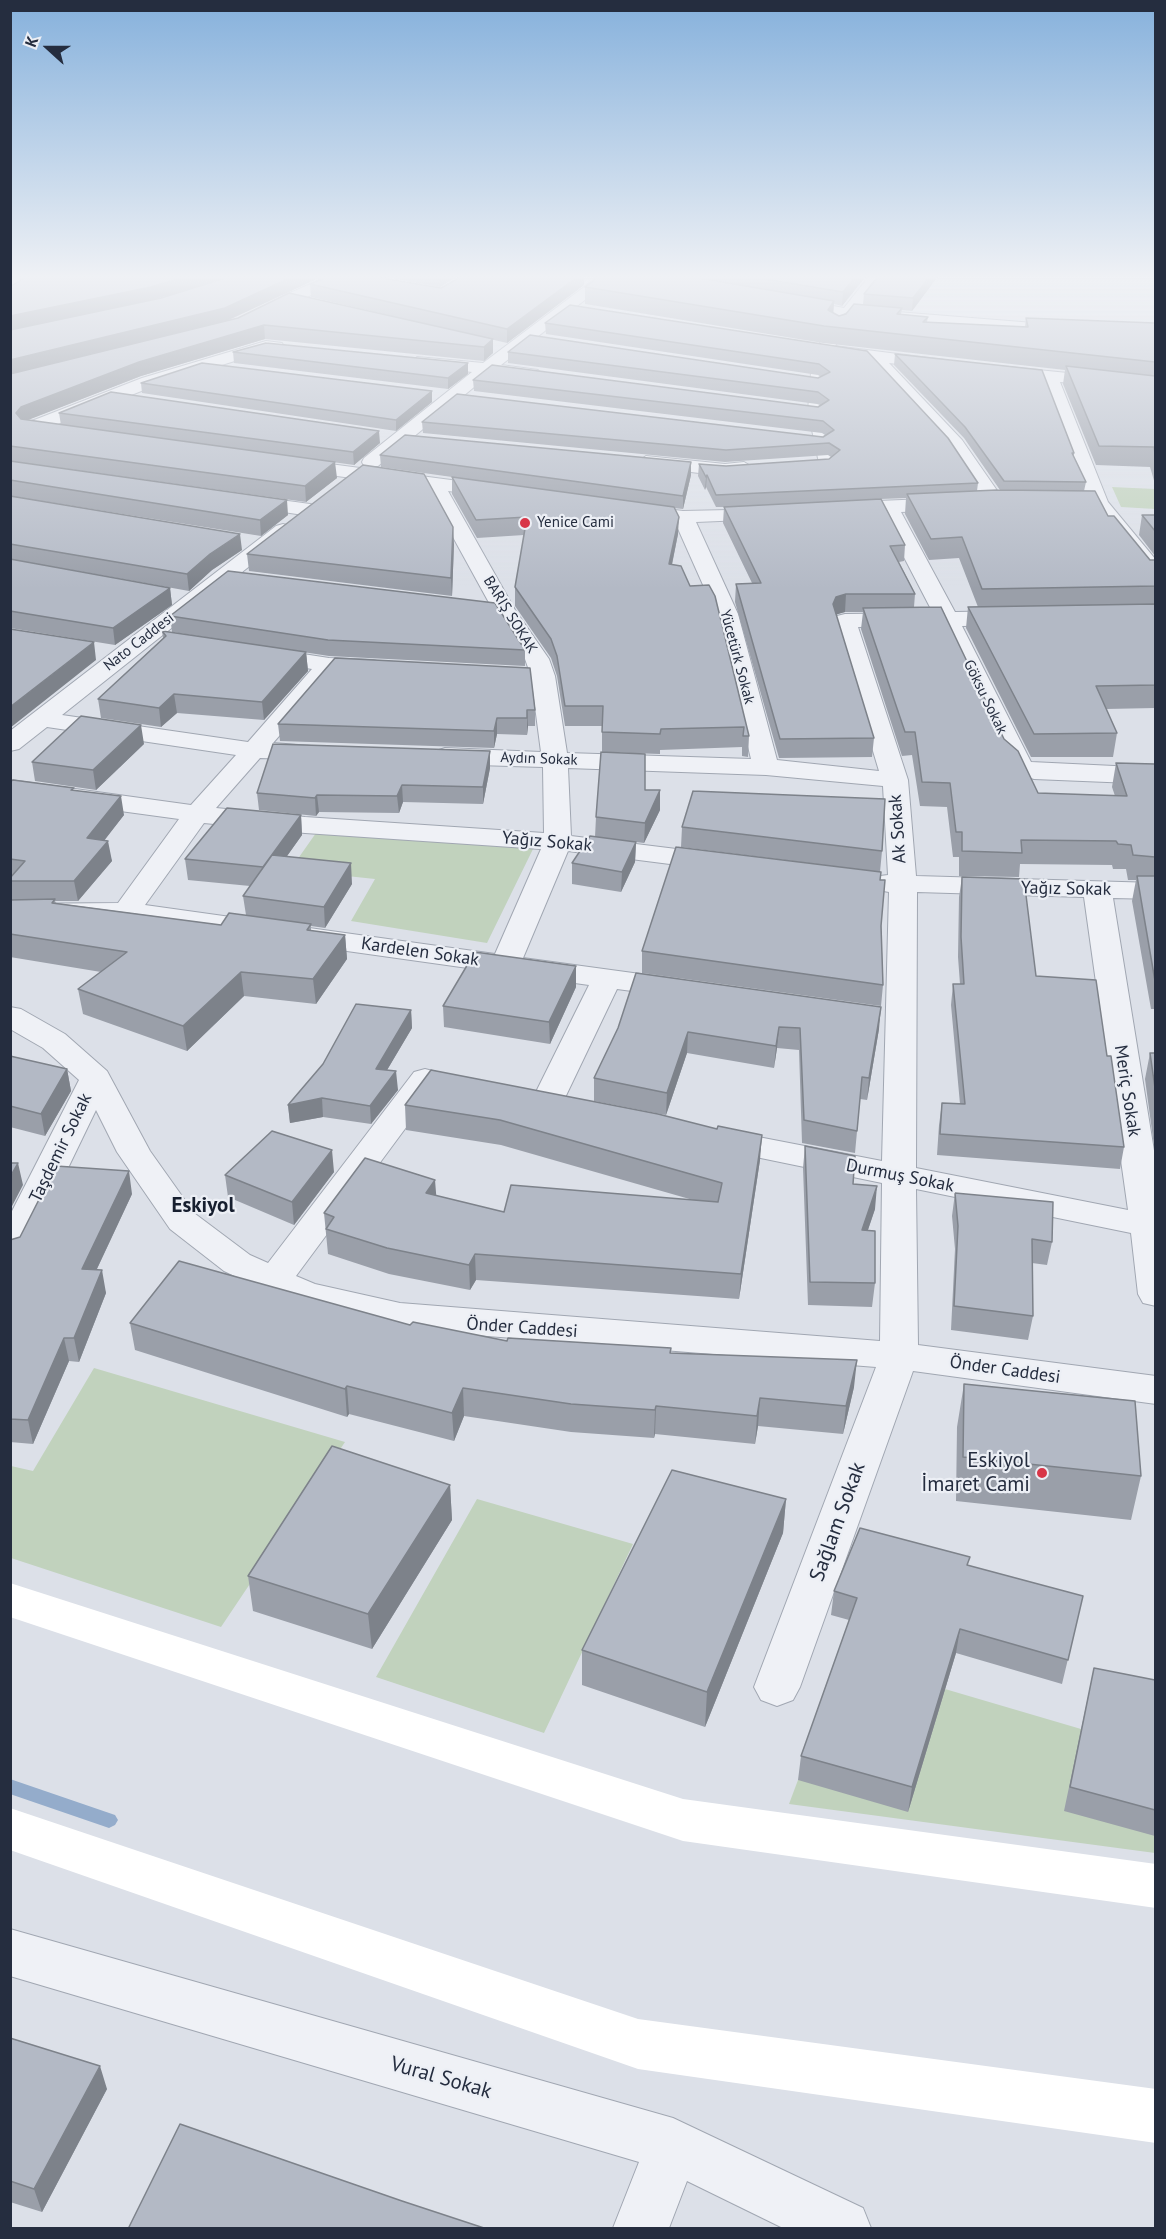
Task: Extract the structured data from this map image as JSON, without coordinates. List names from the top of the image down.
{
  "streets": {
    "street": [
      "BARIŞ SOKAK",
      "Nato Caddesi",
      "Yücetürk Sokak",
      "Göksu Sokak",
      "Aydın Sokak",
      "Ak Sokak",
      "Yağız Sokak",
      "Kardelen Sokak",
      "Meriç Sokak",
      "Taşdemir Sokak",
      "Durmuş Sokak",
      "Önder Caddesi",
      "Sağlam Sokak",
      "Vural Sokak"
    ]
  },
  "crossings": [
    ["BARIŞ SOKAK", "Aydın Sokak"],
    ["BARIŞ SOKAK", "Yağız Sokak"],
    ["BARIŞ SOKAK", "Kardelen Sokak"],
    ["Yücetürk Sokak", "Aydın Sokak"],
    ["Göksu Sokak", "Ak Sokak"],
    ["Aydın Sokak", "Ak Sokak"],
    ["Ak Sokak", "Yağız Sokak"],
    ["Ak Sokak", "Durmuş Sokak"],
    ["Ak Sokak", "Önder Caddesi"],
    ["Ak Sokak", "Sağlam Sokak"],
    ["Yağız Sokak", "Meriç Sokak"],
    ["Meriç Sokak", "Durmuş Sokak"],
    ["Taşdemir Sokak", "Önder Caddesi"],
    ["Önder Caddesi", "Sağlam Sokak"]
  ],
  "districts": ["Eskiyol"],
  "places": ["Yenice Cami", "Eskiyol İmaret Cami"],
  "north": "left"
}
